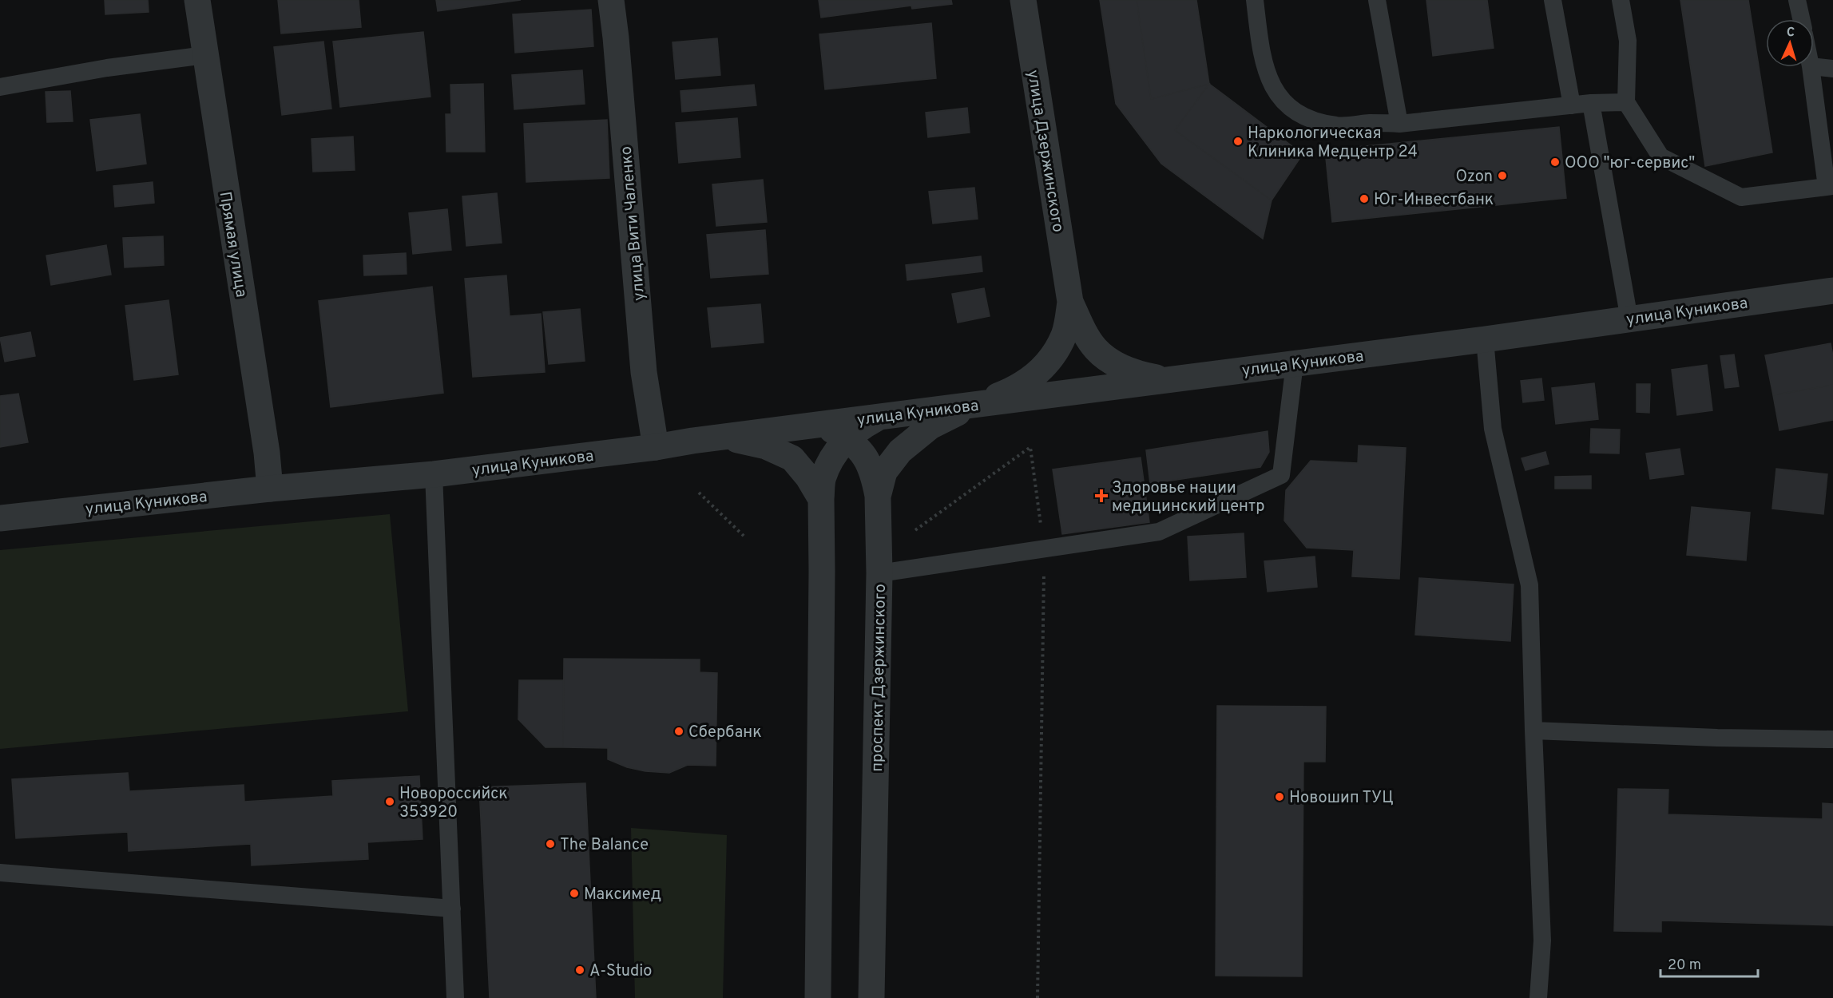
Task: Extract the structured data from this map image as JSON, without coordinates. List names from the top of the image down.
{
  "streets": {
    "street": [
      "улица Дзержинского",
      "улица Вити Чаленко",
      "Прямая улица",
      "улица Куникова",
      "проспект Дзержинского"
    ]
  },
  "crossings": [
    ["улица Вити Чаленко", "улица Куникова"],
    ["Прямая улица", "улица Куникова"],
    ["улица Куникова", "проспект Дзержинского"]
  ],
  "places": {
    "other": [
      "Наркологическая Клиника Медцентр 24",
      "ООО \"юг-сервис\"",
      "Ozon",
      "Юг-Инвестбанк",
      "Сбербанк",
      "Новошип ТУЦ",
      "Новороссийск 353920",
      "The Balance",
      "Максимед",
      "A-Studio"
    ],
    "health": ["Здоровье нации медицинский центр"]
  },
  "scale_bar": "20 m",
  "north": "top"
}
